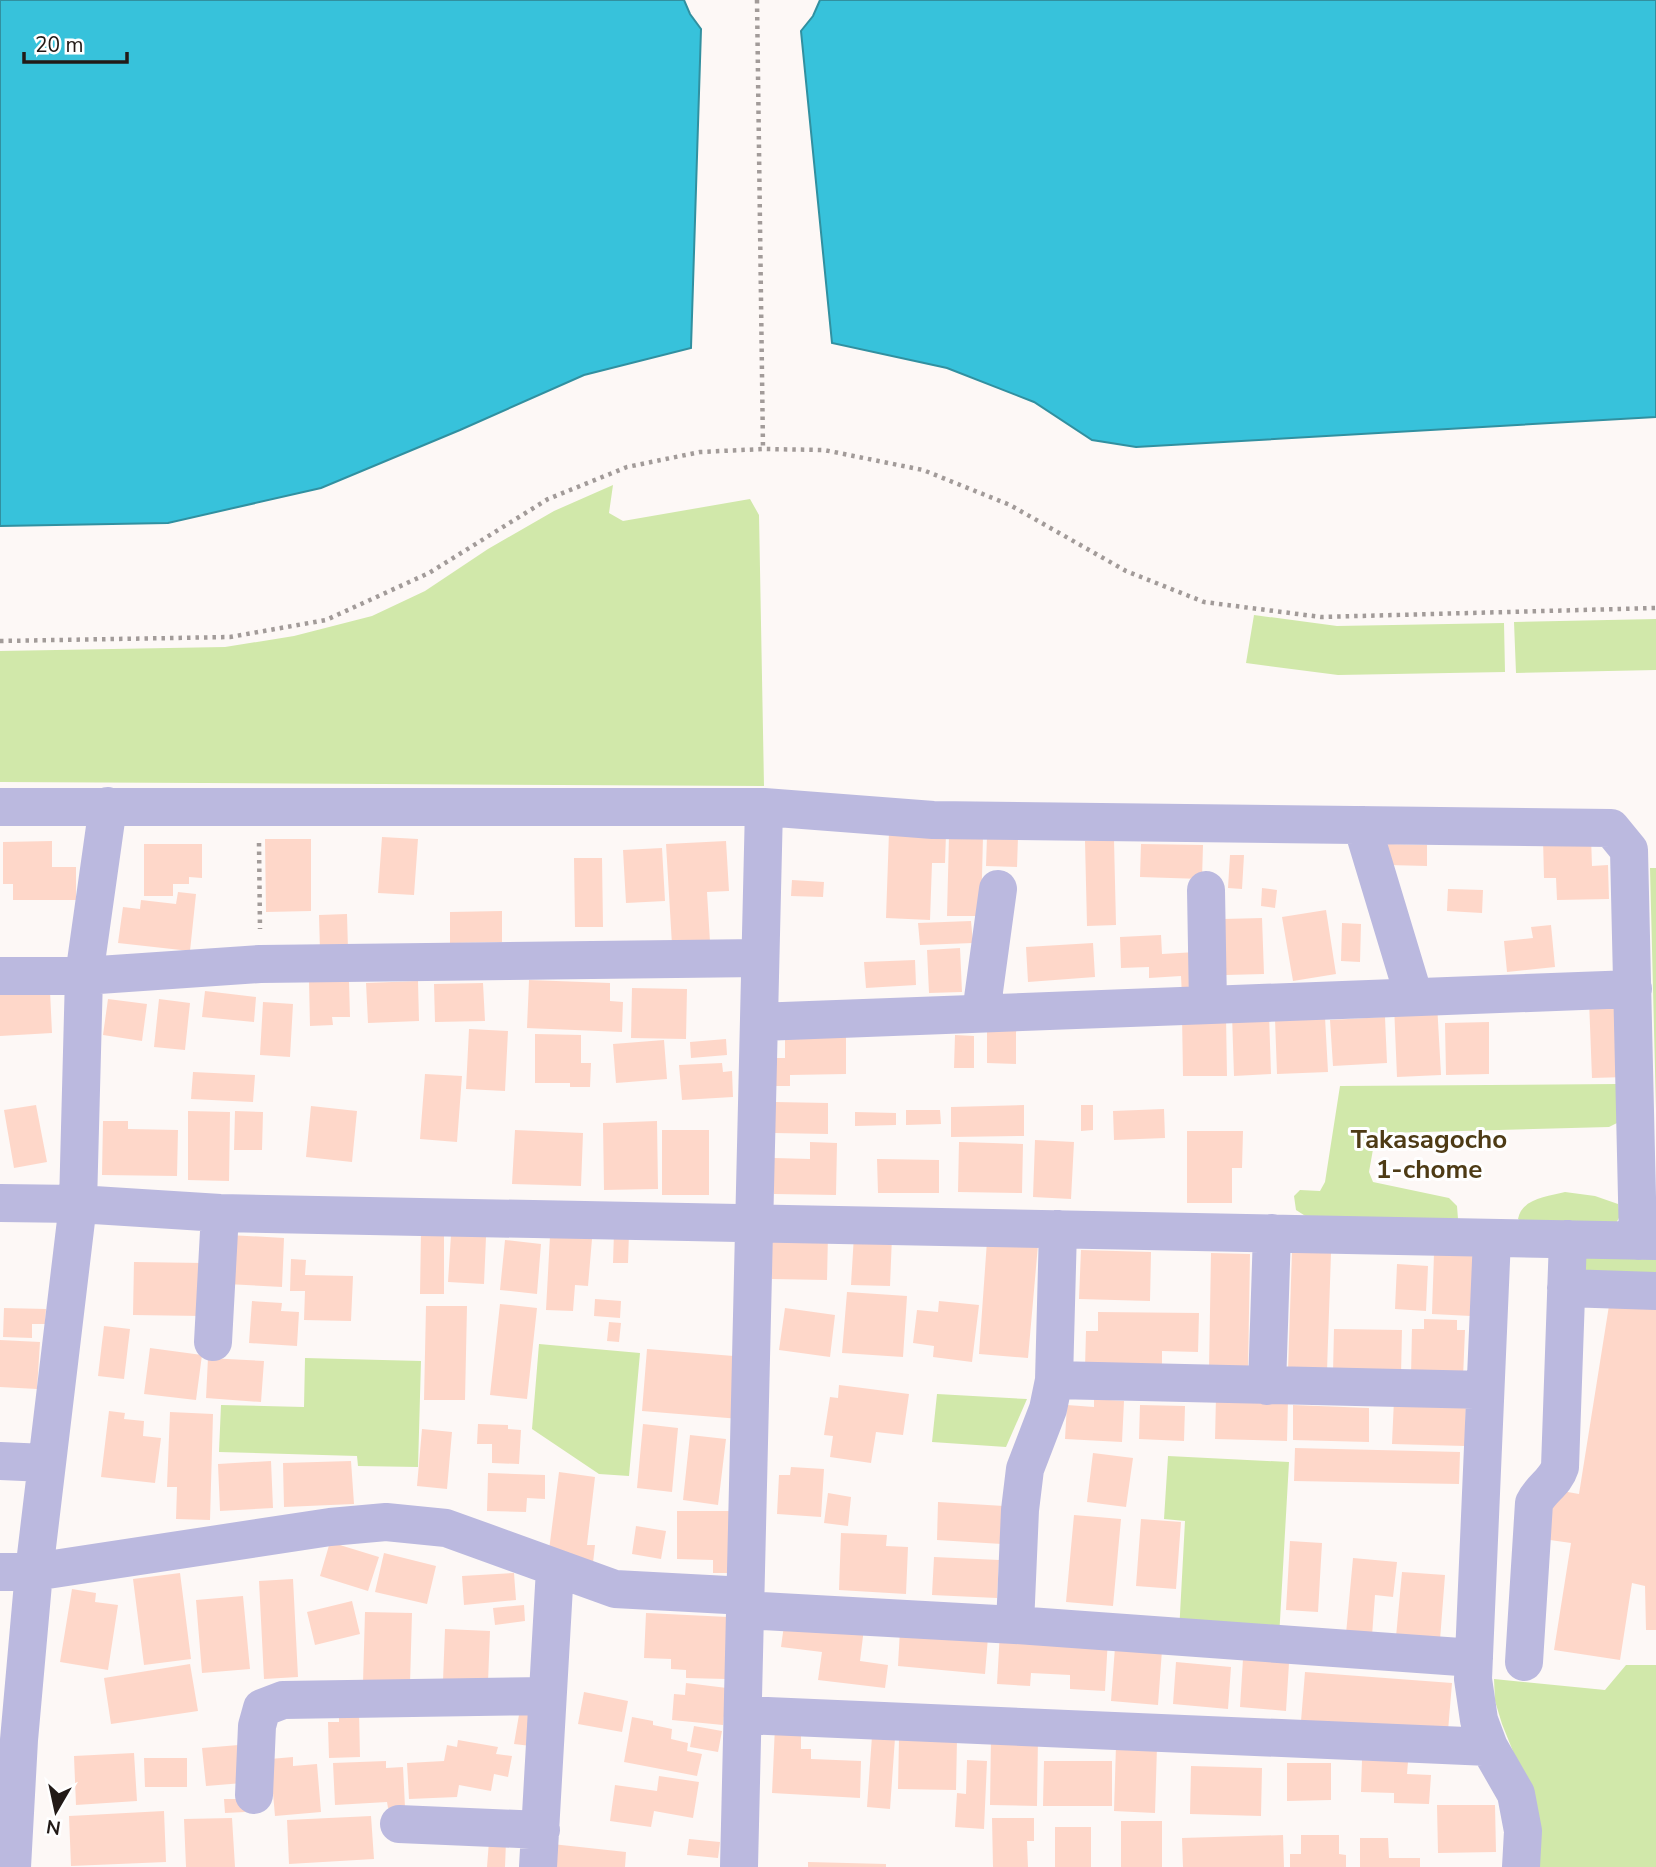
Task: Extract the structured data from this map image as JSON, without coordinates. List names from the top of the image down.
{
  "districts": ["Takasagocho 1-chome"],
  "scale_bar": "20 m",
  "north": "bottom"
}
